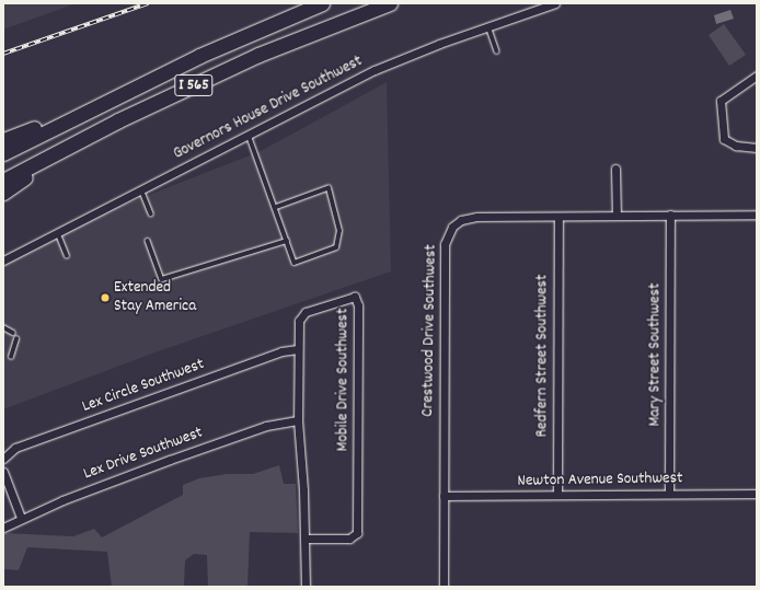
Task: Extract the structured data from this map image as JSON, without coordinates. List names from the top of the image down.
{
  "streets": {
    "highway": ["I 565"],
    "street": [
      "Governors House Drive Southwest",
      "Crestwood Drive Southwest",
      "Mary Street Southwest",
      "Redfern Street Southwest",
      "Mobile Drive Southwest",
      "Lex Circle Southwest",
      "Lex Drive Southwest",
      "Newton Avenue Southwest"
    ]
  },
  "crossings": [
    ["Crestwood Drive Southwest", "Mary Street Southwest"],
    ["Crestwood Drive Southwest", "Redfern Street Southwest"],
    ["Crestwood Drive Southwest", "Newton Avenue Southwest"],
    ["Mary Street Southwest", "Newton Avenue Southwest"],
    ["Redfern Street Southwest", "Newton Avenue Southwest"],
    ["Mobile Drive Southwest", "Lex Circle Southwest"],
    ["Mobile Drive Southwest", "Lex Drive Southwest"]
  ],
  "places": ["Extended Stay America"]
}
